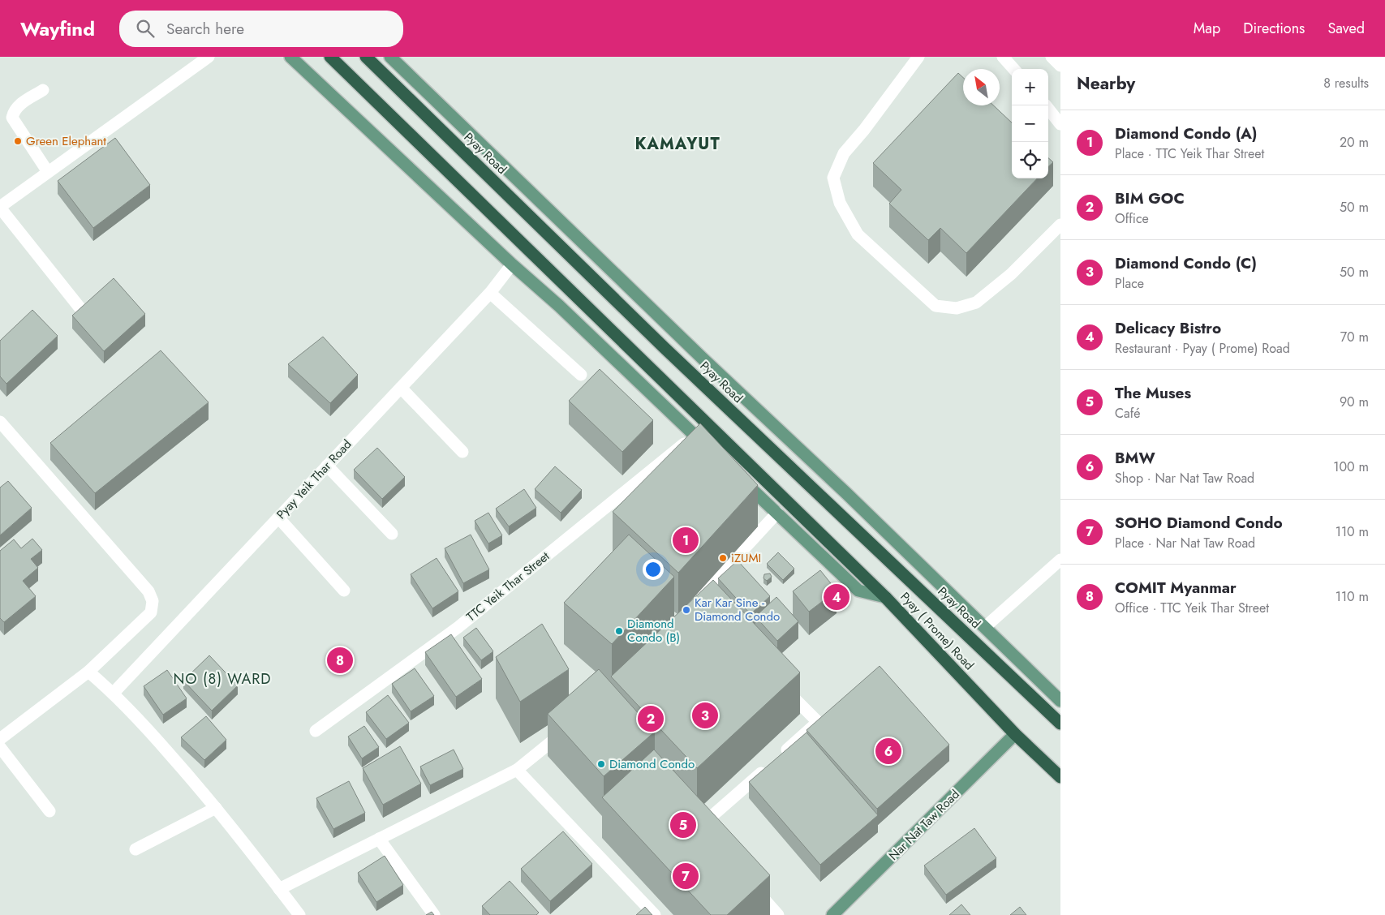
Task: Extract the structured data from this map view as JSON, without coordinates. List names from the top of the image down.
{
  "streets": {
    "highway": ["Pyay Road", "Pyay ( Prome) Road"],
    "main road": ["Nar Nat Taw Road"],
    "street": ["Pyay Yeik Thar Road", "TTC Yeik Thar Street"]
  },
  "crossings": [
    ["Pyay ( Prome) Road", "Nar Nat Taw Road"]
  ],
  "districts": ["KAMAYUT", "NO (8) WARD"],
  "places": [
    "Green Elephant",
    "iZUMI",
    "Kar Kar Sine - Diamond Condo",
    "Diamond Condo (B)",
    "Diamond Condo"
  ],
  "north": "top left",
  "page": {
    "header": "Wayfind",
    "search": "Search here",
    "nav": ["Map", "Directions", "Saved"],
    "heading": ["Nearby", "8 results"],
    "map_buttons": ["+", "−"],
    "list": [
      {
        "mark": "1",
        "name": "Diamond Condo (A)",
        "note": "Place · TTC Yeik Thar Street",
        "value": "20 m"
      },
      {
        "mark": "2",
        "name": "BIM GOC",
        "note": "Office",
        "value": "50 m"
      },
      {
        "mark": "3",
        "name": "Diamond Condo (C)",
        "note": "Place",
        "value": "50 m"
      },
      {
        "mark": "4",
        "name": "Delicacy Bistro",
        "note": "Restaurant · Pyay ( Prome) Road",
        "value": "70 m"
      },
      {
        "mark": "5",
        "name": "The Muses",
        "note": "Café",
        "value": "90 m"
      },
      {
        "mark": "6",
        "name": "BMW",
        "note": "Shop · Nar Nat Taw Road",
        "value": "100 m"
      },
      {
        "mark": "7",
        "name": "SOHO Diamond Condo",
        "note": "Place · Nar Nat Taw Road",
        "value": "110 m"
      },
      {
        "mark": "8",
        "name": "COMIT Myanmar",
        "note": "Office · TTC Yeik Thar Street",
        "value": "110 m"
      }
    ],
    "pins": [
      "1",
      "4",
      "8",
      "3",
      "2",
      "6",
      "5",
      "7"
    ]
  }
}
